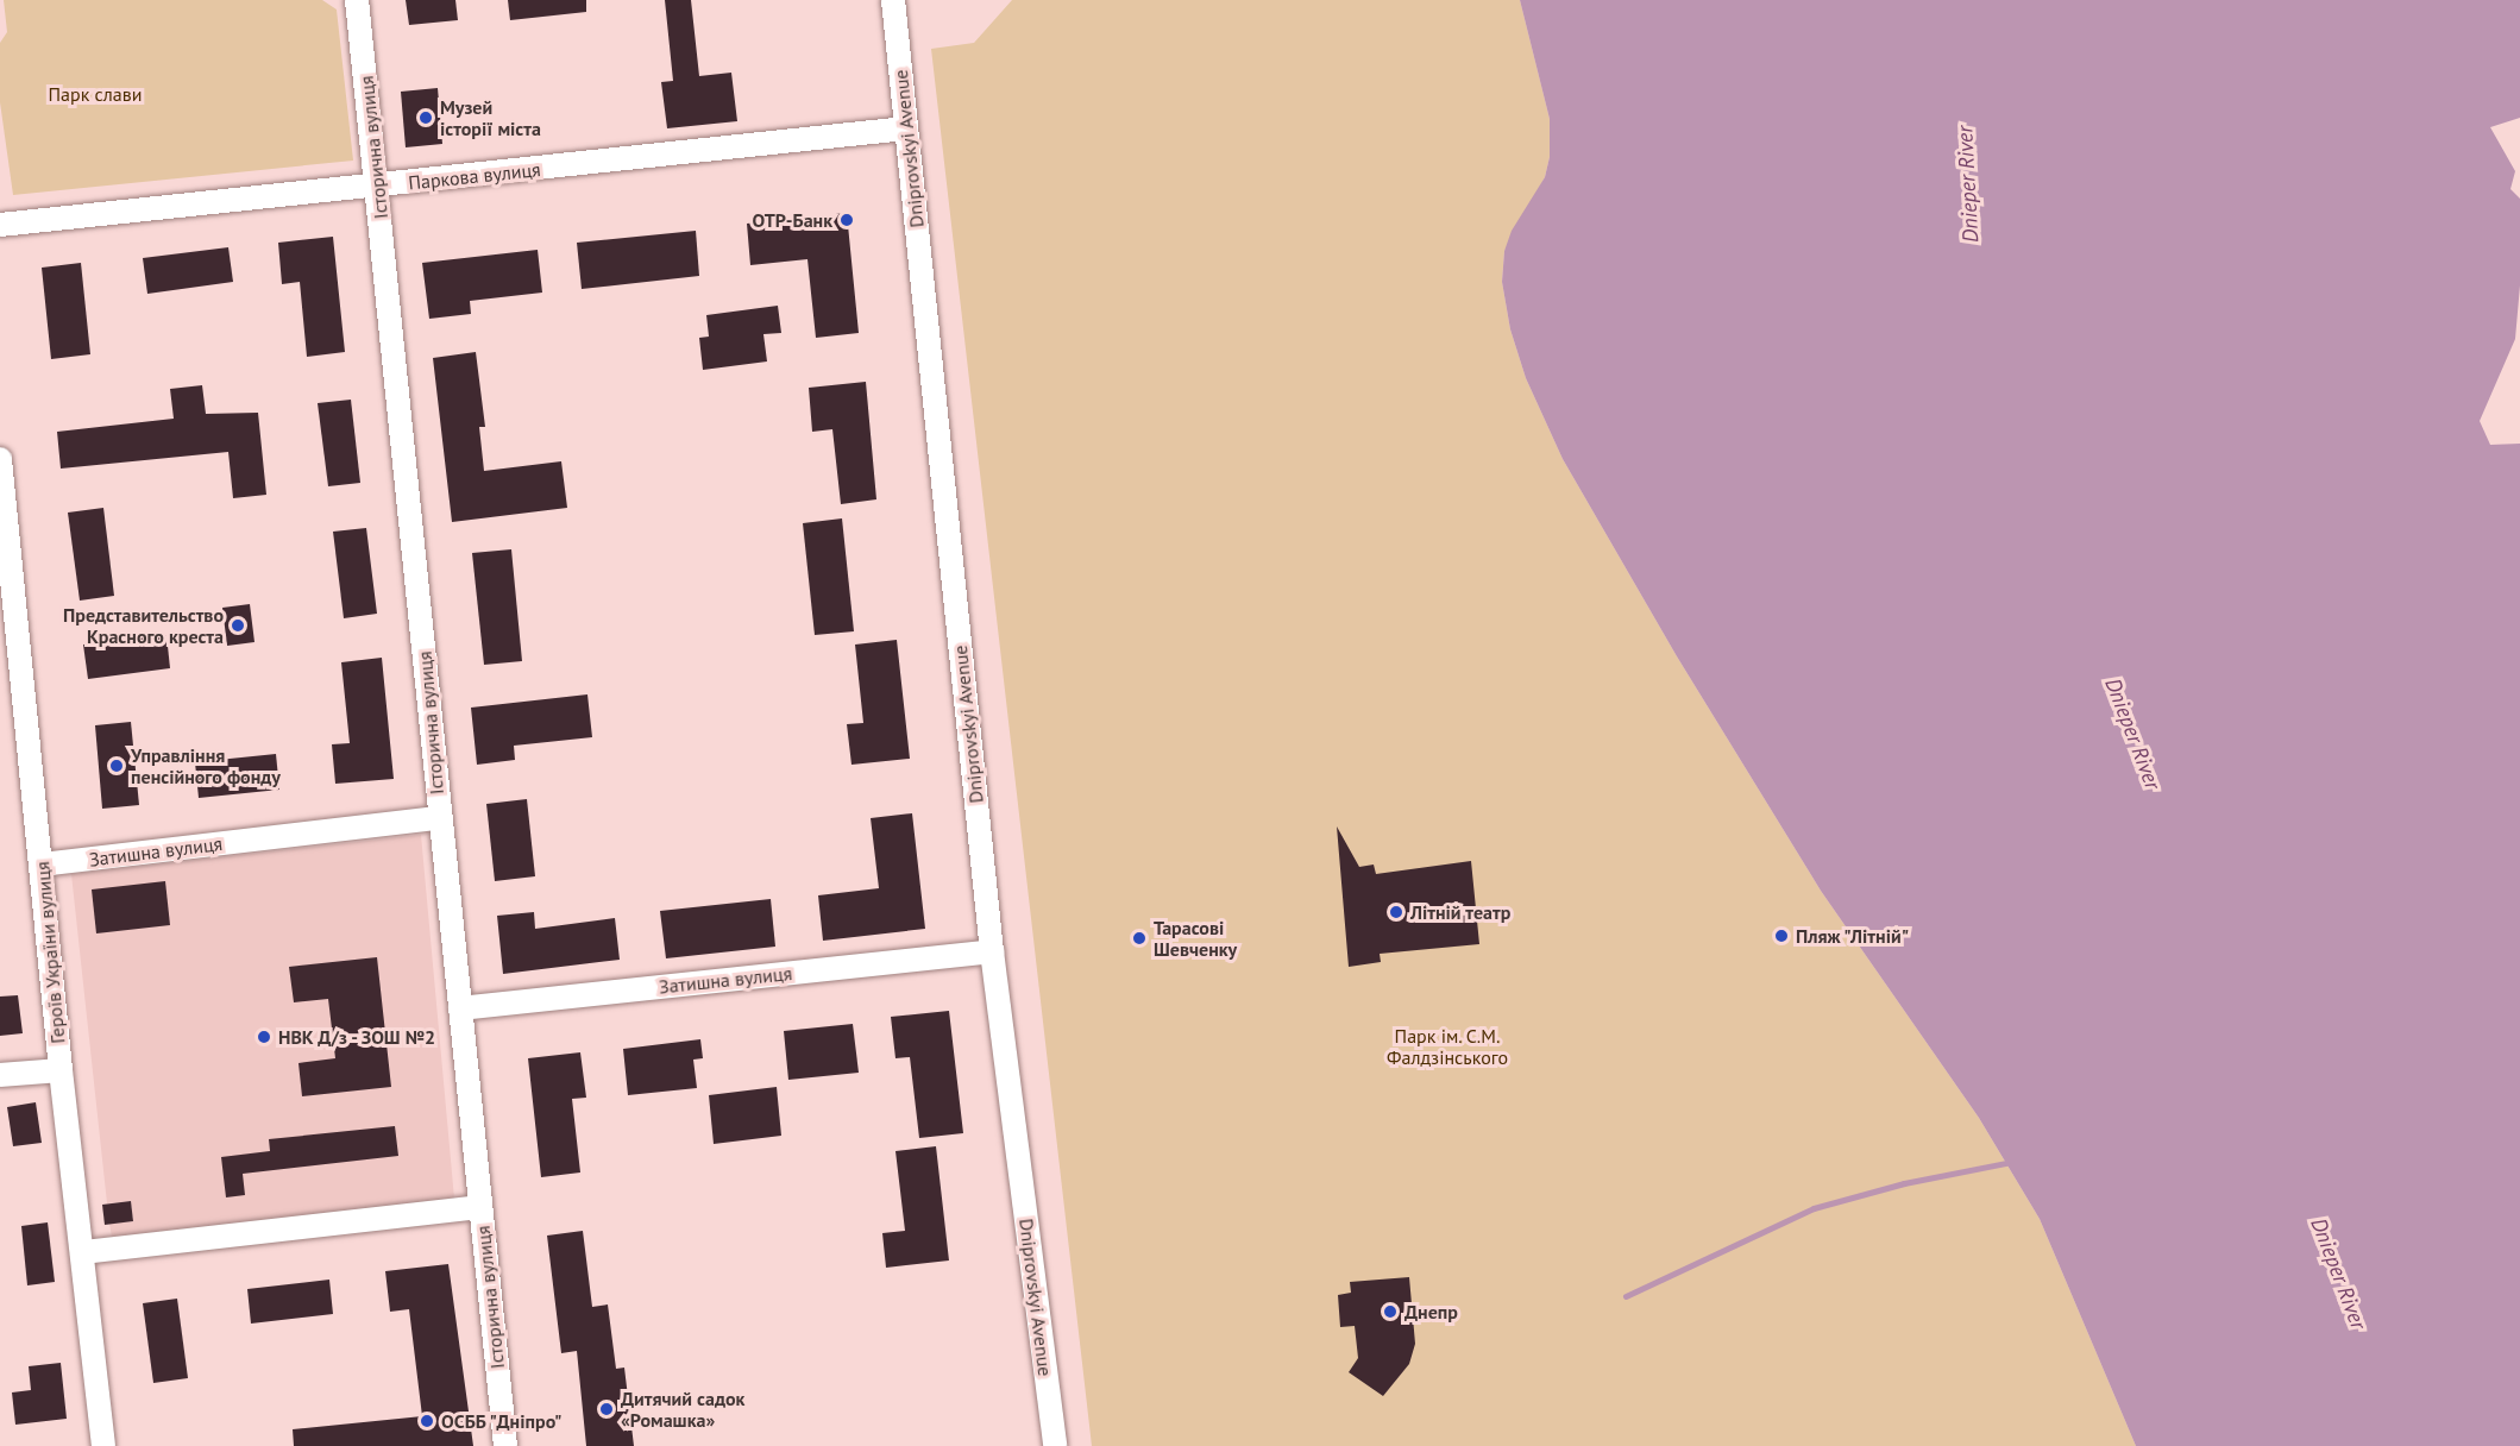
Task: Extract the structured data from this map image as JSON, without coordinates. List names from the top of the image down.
{
  "streets": {
    "street": [
      "Історична вулиця",
      "Dniprovskyi Avenue",
      "Паркова вулиця",
      "Затишна вулиця",
      "Героїв України вулиця"
    ]
  },
  "crossings": [
    ["Історична вулиця", "Паркова вулиця"],
    ["Історична вулиця", "Затишна вулиця"],
    ["Dniprovskyi Avenue", "Паркова вулиця"],
    ["Dniprovskyi Avenue", "Затишна вулиця"],
    ["Затишна вулиця", "Героїв України вулиця"]
  ],
  "water": ["Dnieper River"],
  "parks": ["Парк слави", "Парк ім. С.М. Фалдзінського"],
  "places": [
    "Музей історії міста",
    "ОТР-Банк",
    "Представительство Красного креста",
    "Управління пенсійного фонду",
    "Літній театр",
    "Пляж \"Літній\"",
    "Тарасові Шевченку",
    "НВК Д/з - ЗОШ №2",
    "Днепр",
    "Дитячий садок «Ромашка»",
    "ОСББ \"Днiпро\""
  ]
}
